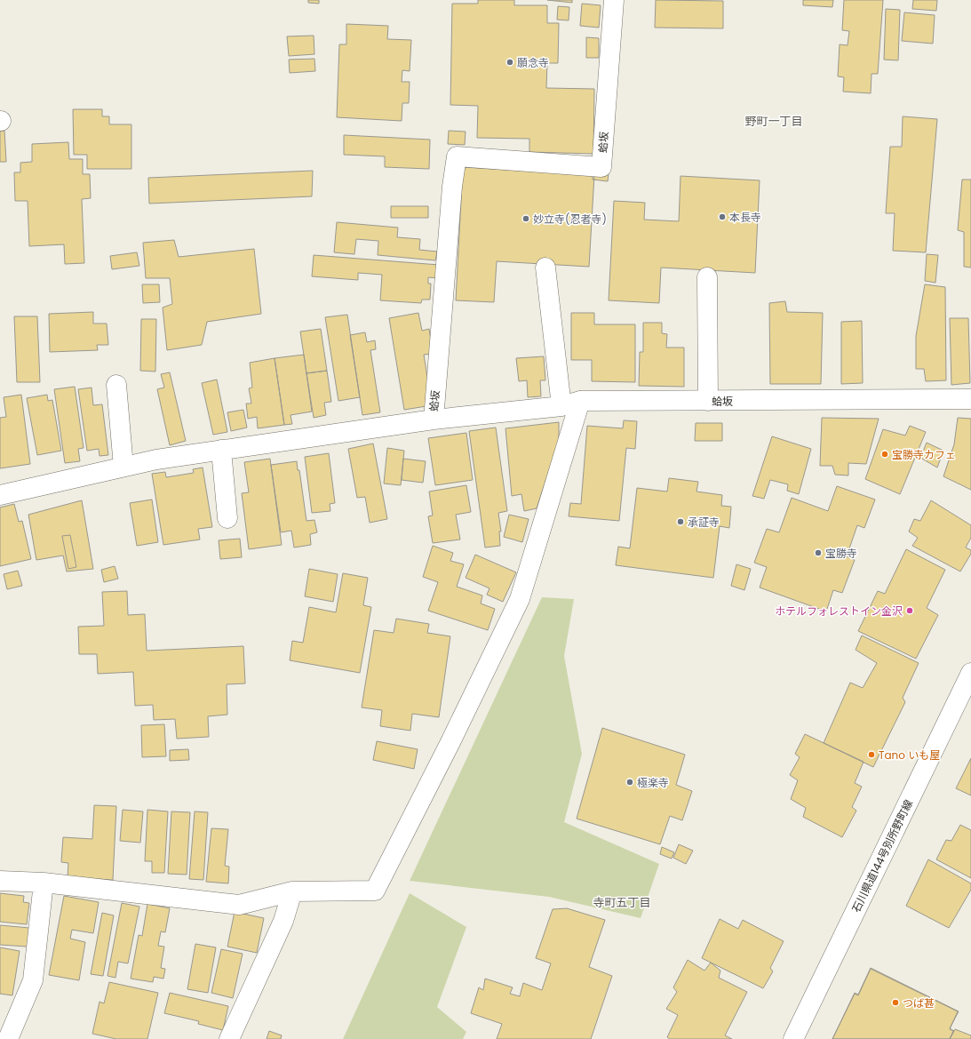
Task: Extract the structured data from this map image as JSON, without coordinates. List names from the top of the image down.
{
  "streets": {
    "street": ["蛤坂", "石川県道144号別所野町線"]
  },
  "districts": ["野町一丁目", "寺町五丁目"],
  "places": [
    "願念寺",
    "本長寺",
    "妙立寺(忍者寺)",
    "宝勝寺カフェ",
    "承証寺",
    "宝勝寺",
    "ホテルフォレストイン金沢",
    "Tano いも屋",
    "極楽寺",
    "つば甚"
  ]
}
